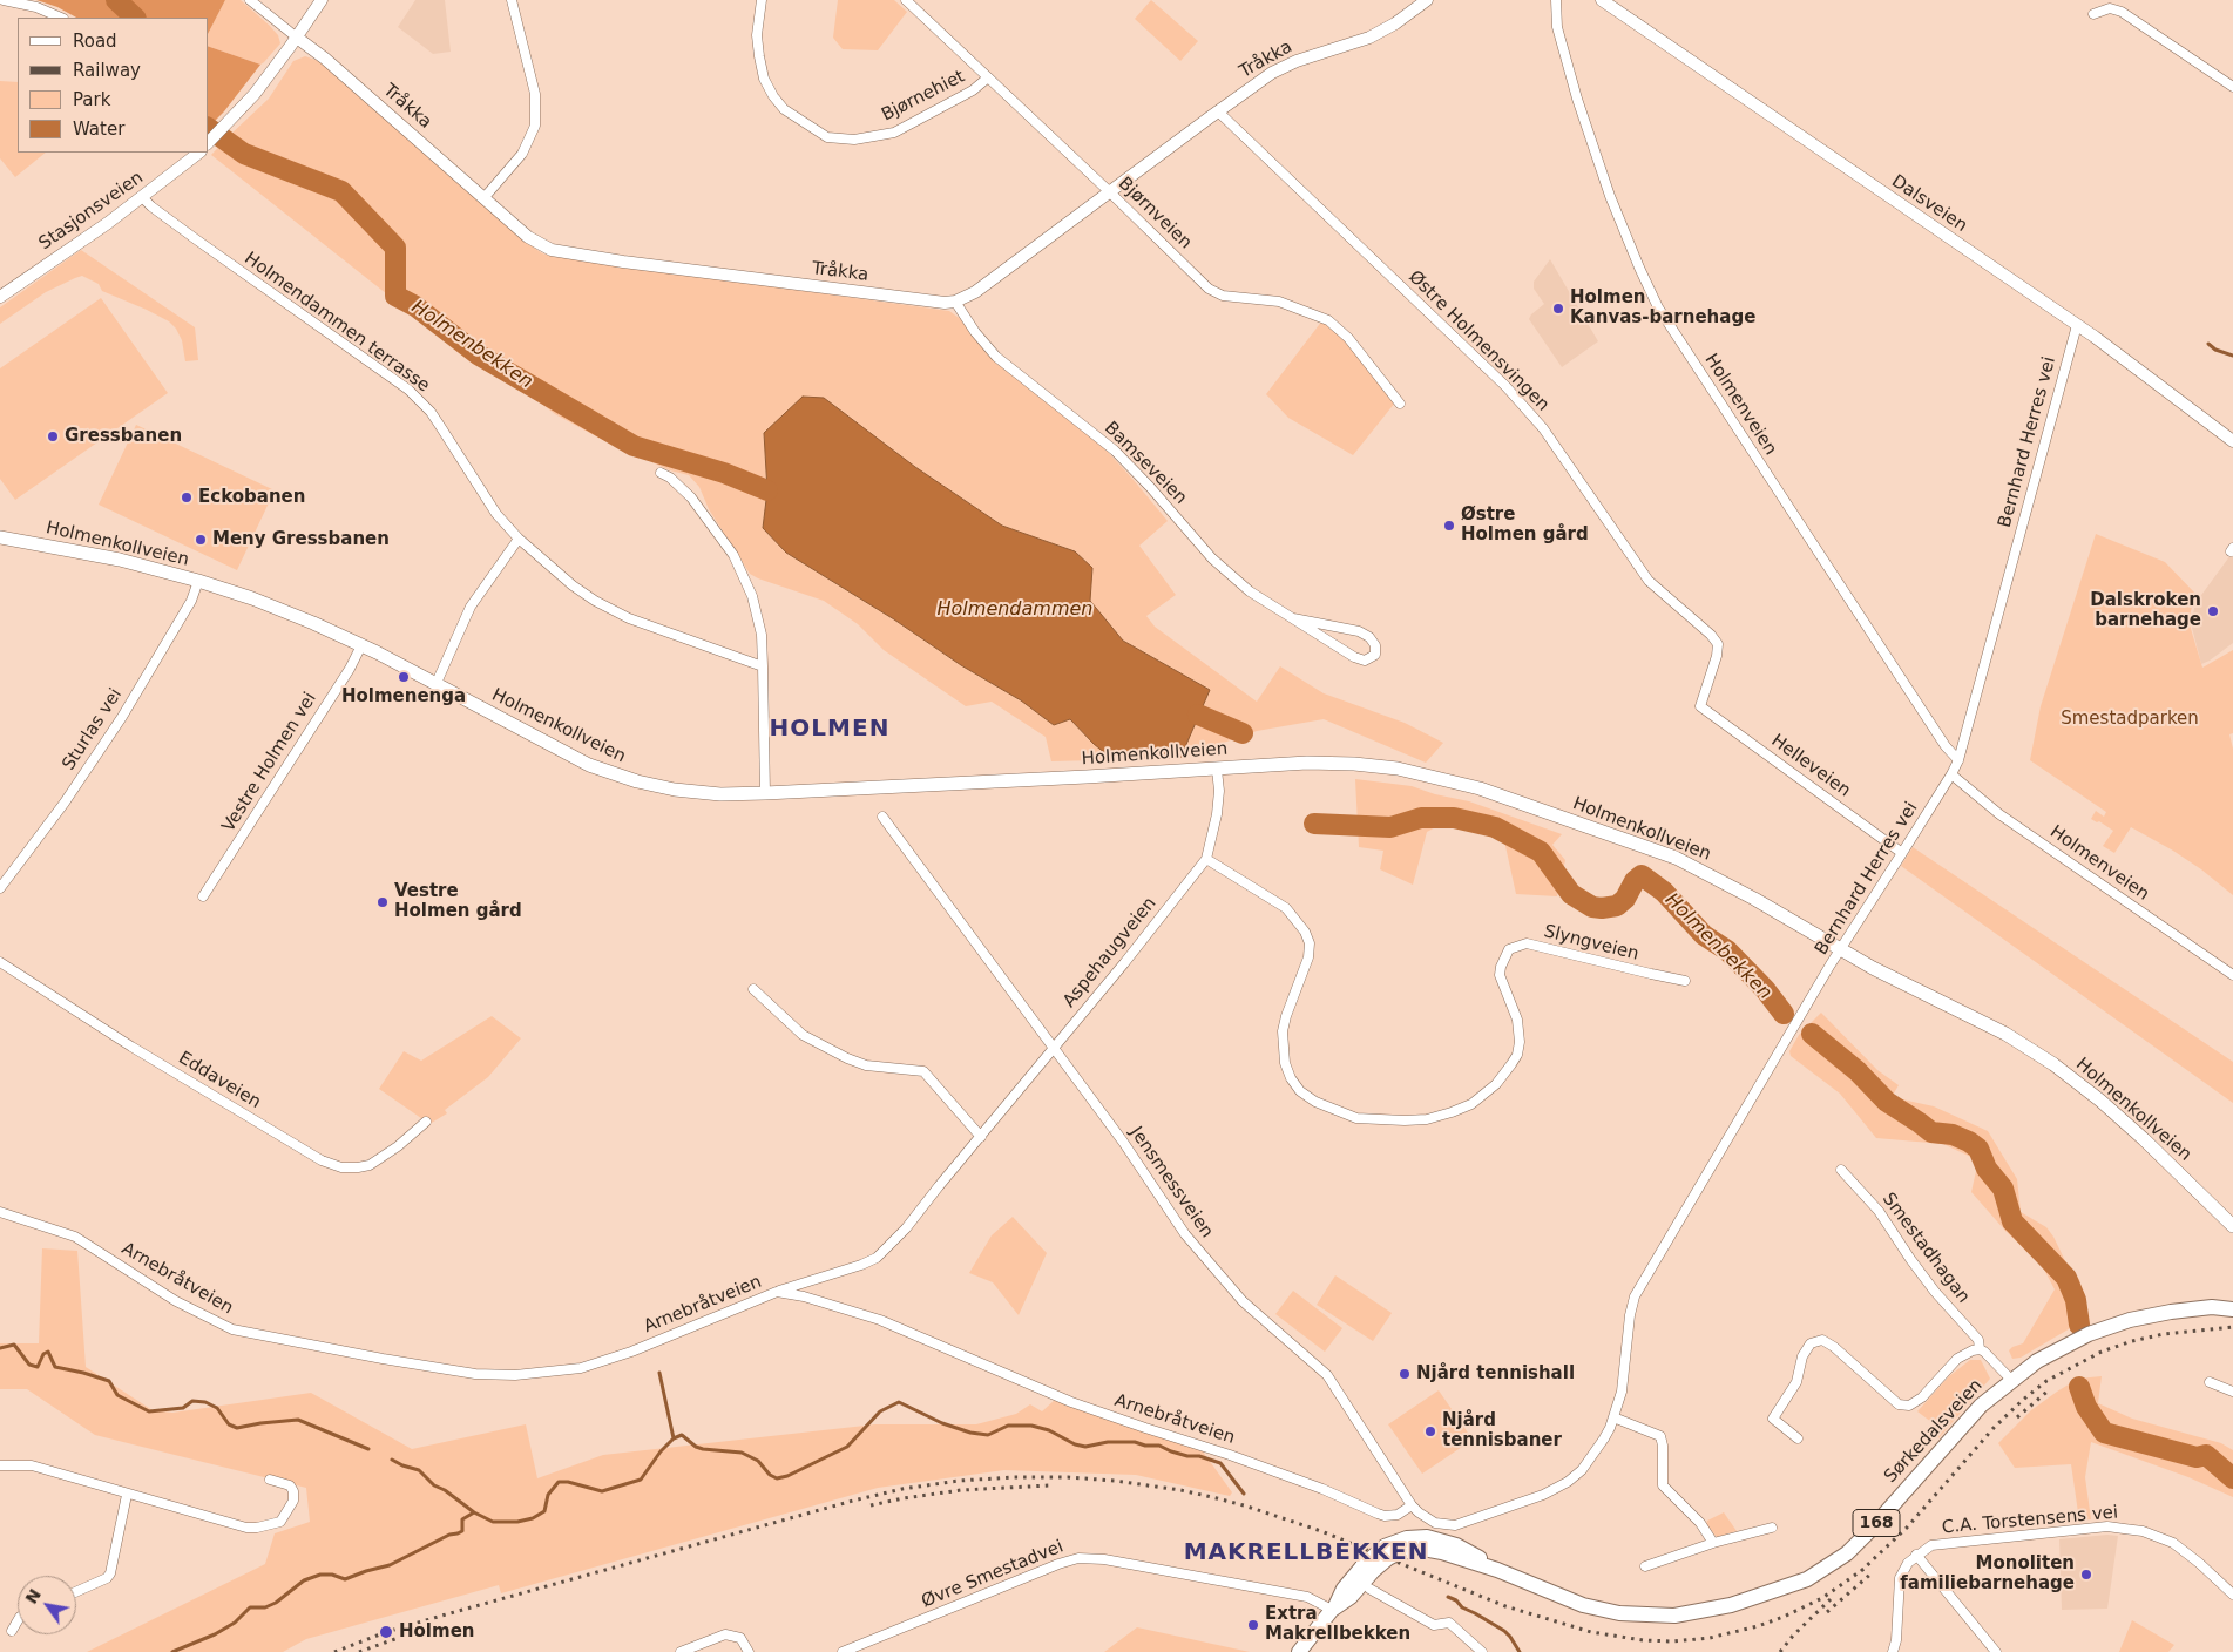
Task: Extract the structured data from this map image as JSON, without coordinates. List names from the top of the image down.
{
  "streets": {
    "main road": ["Holmenkollveien", "Sørkedalsveien", "168"],
    "street": [
      "Tråkka",
      "Bjørnehiet",
      "Dalsveien",
      "Stasjonsveien",
      "Bjørnveien",
      "Holmendammen terrasse",
      "Østre Holmensvingen",
      "Holmenveien",
      "Bernhard Herres vei",
      "Bamseveien",
      "Sturlas vei",
      "Vestre Holmen vei",
      "Helleveien",
      "Slyngveien",
      "Aspehaugveien",
      "Eddaveien",
      "Jensmessveien",
      "Smestadhagan",
      "Arnebråtveien",
      "C.A. Torstensens vei",
      "Øvre Smestadvei"
    ]
  },
  "crossings": [
    ["Tråkka", "Bjørnveien"],
    ["Tråkka", "Østre Holmensvingen"],
    ["Tråkka", "Bamseveien"],
    ["Bjørnehiet", "Bjørnveien"],
    ["Dalsveien", "Bernhard Herres vei"],
    ["Stasjonsveien", "Holmendammen terrasse"],
    ["Østre Holmensvingen", "Helleveien"],
    ["Holmenveien", "Bernhard Herres vei"],
    ["Bernhard Herres vei", "Holmenkollveien"],
    ["Bernhard Herres vei", "Helleveien"],
    ["Bernhard Herres vei", "Jensmessveien"],
    ["Holmenkollveien", "Sturlas vei"],
    ["Holmenkollveien", "Vestre Holmen vei"],
    ["Holmenkollveien", "Aspehaugveien"],
    ["Slyngveien", "Aspehaugveien"],
    ["Aspehaugveien", "Jensmessveien"],
    ["Aspehaugveien", "Arnebråtveien"],
    ["Jensmessveien", "Arnebråtveien"],
    ["Smestadhagan", "Sørkedalsveien"],
    ["Sørkedalsveien", "Øvre Smestadvei"]
  ],
  "districts": ["HOLMEN", "MAKRELLBEKKEN"],
  "water": ["Holmenbekken", "Holmendammen"],
  "parks": ["Smestadparken"],
  "places": [
    "Holmen Kanvas-barnehage",
    "Gressbanen",
    "Eckobanen",
    "Østre Holmen gård",
    "Meny Gressbanen",
    "Dalskroken barnehage",
    "Holmenenga",
    "Vestre Holmen gård",
    "Njård tennishall",
    "Njård tennisbaner",
    "Monoliten familiebarnehage",
    "Extra Makrellbekken",
    "Holmen"
  ],
  "legend": [
    "Road",
    "Railway",
    "Park",
    "Water"
  ],
  "north": "top left"
}
